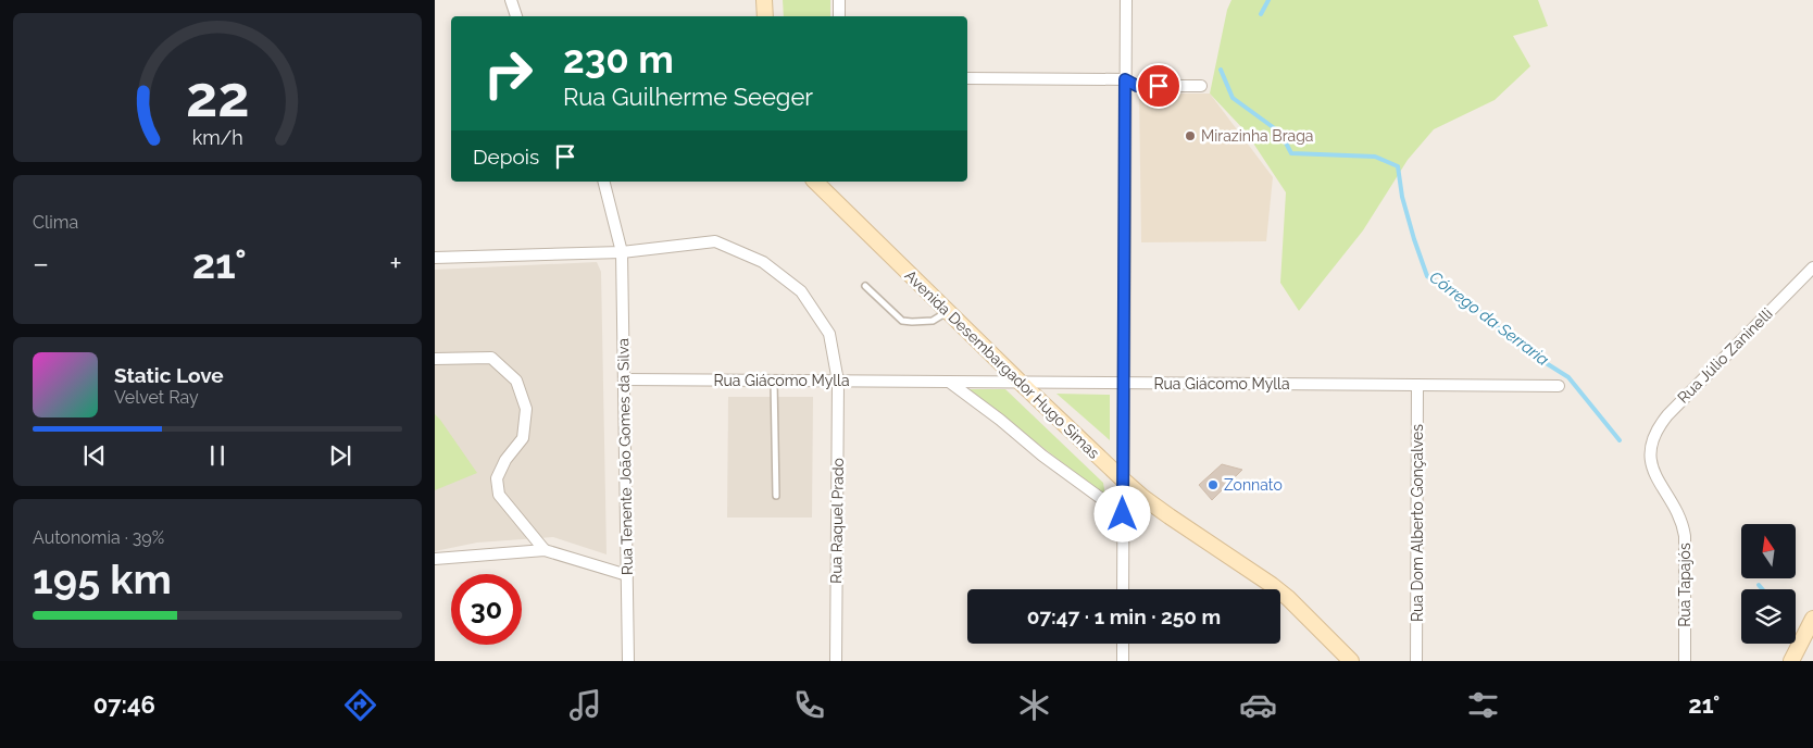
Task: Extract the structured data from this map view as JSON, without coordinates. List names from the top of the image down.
{
  "streets": {
    "main road": ["Avenida Desembargador Hugo Simas"],
    "street": [
      "Rua Júlio Zaninelli",
      "Rua Giácomo Mylla",
      "Rua Tenente João Gomes da Silva",
      "Rua Raquel Prado",
      "Rua Dom Alberto Gonçalves",
      "Rua Tapajós"
    ]
  },
  "crossings": [
    ["Rua Júlio Zaninelli", "Rua Tapajós"],
    ["Avenida Desembargador Hugo Simas", "Rua Giácomo Mylla"],
    ["Rua Giácomo Mylla", "Rua Tenente João Gomes da Silva"],
    ["Rua Giácomo Mylla", "Rua Raquel Prado"],
    ["Rua Giácomo Mylla", "Rua Dom Alberto Gonçalves"],
    ["Rua Tenente João Gomes da Silva", "Rua Raquel Prado"]
  ],
  "water": ["Córrego da Serraria"],
  "places": ["Mirazinha Braga", "Zonnato"],
  "north": "top",
  "page": {
    "turn": ["230 m", "Rua Guilherme Seeger"],
    "then": "Depois",
    "tile": [
      "Clima",
      ["Autonomia · 39%", "195 km"]
    ],
    "heat": ["−", "21°", "+"],
    "song": ["Static Love", "Velvet Ray"],
    "limit": "30",
    "trip": "07:47 · 1 min · 250 m",
    "tabs": ["07:46", "21°"],
    "gauge": ["22", "km/h"]
  }
}
